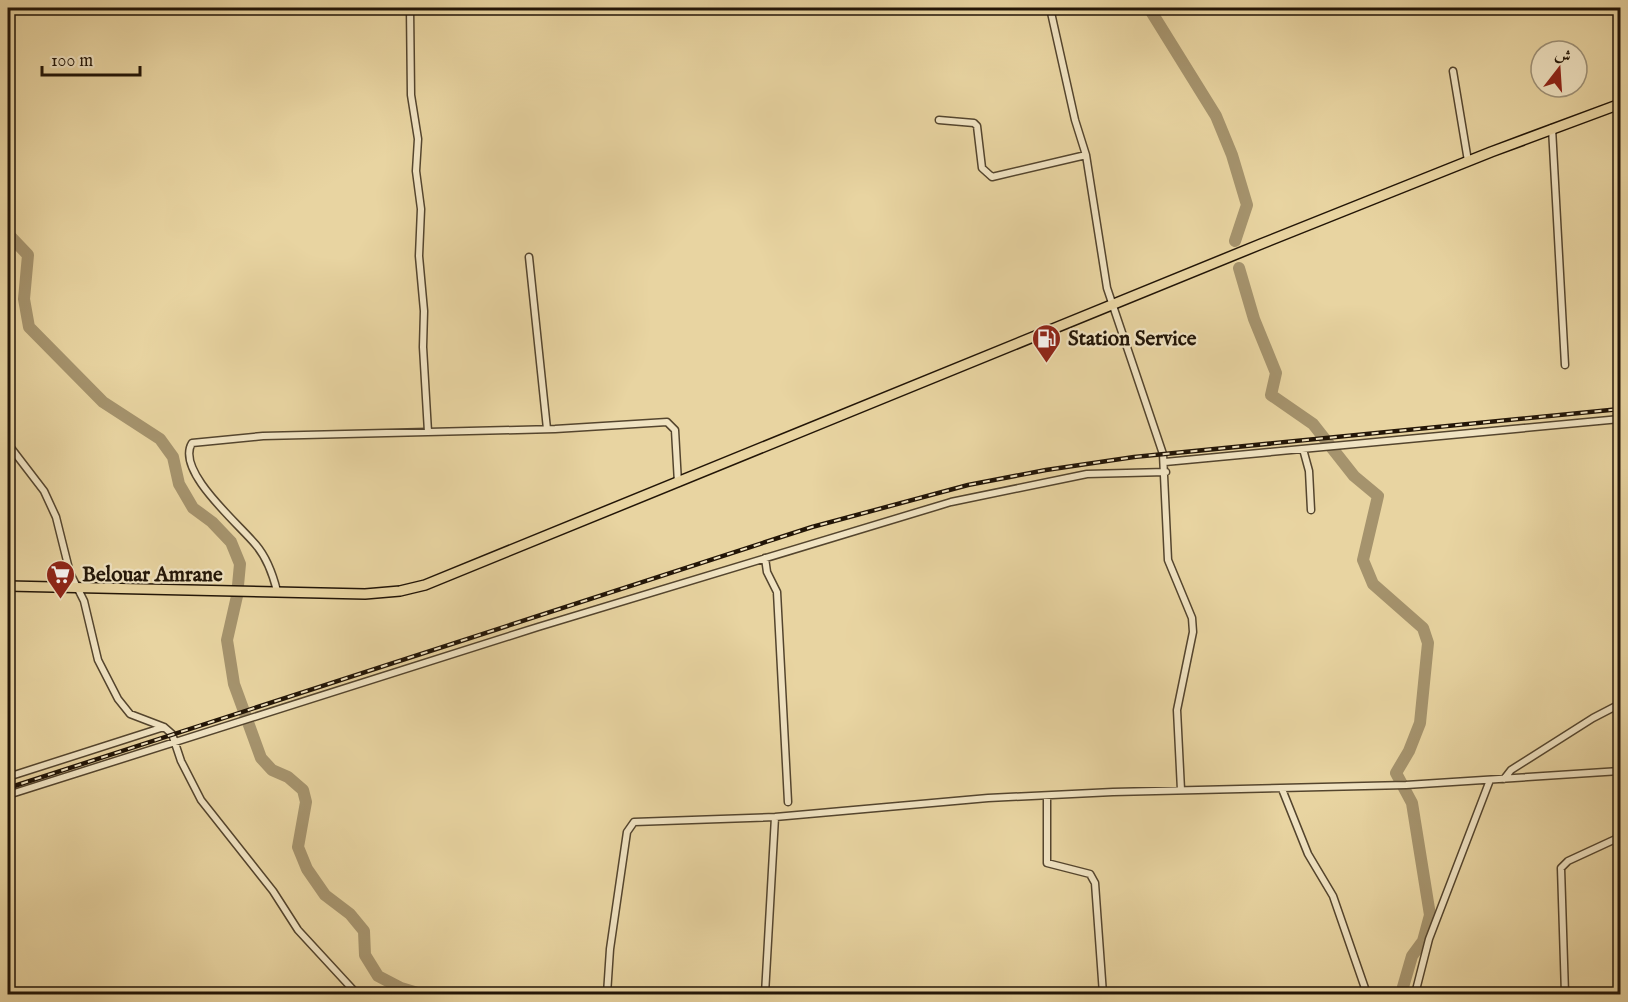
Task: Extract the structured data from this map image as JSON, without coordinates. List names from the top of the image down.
{
  "places": {
    "fuel station": ["Station Service"],
    "supermarket": ["Belouar Amrane"]
  },
  "scale_bar": "100 m",
  "north": "top"
}
